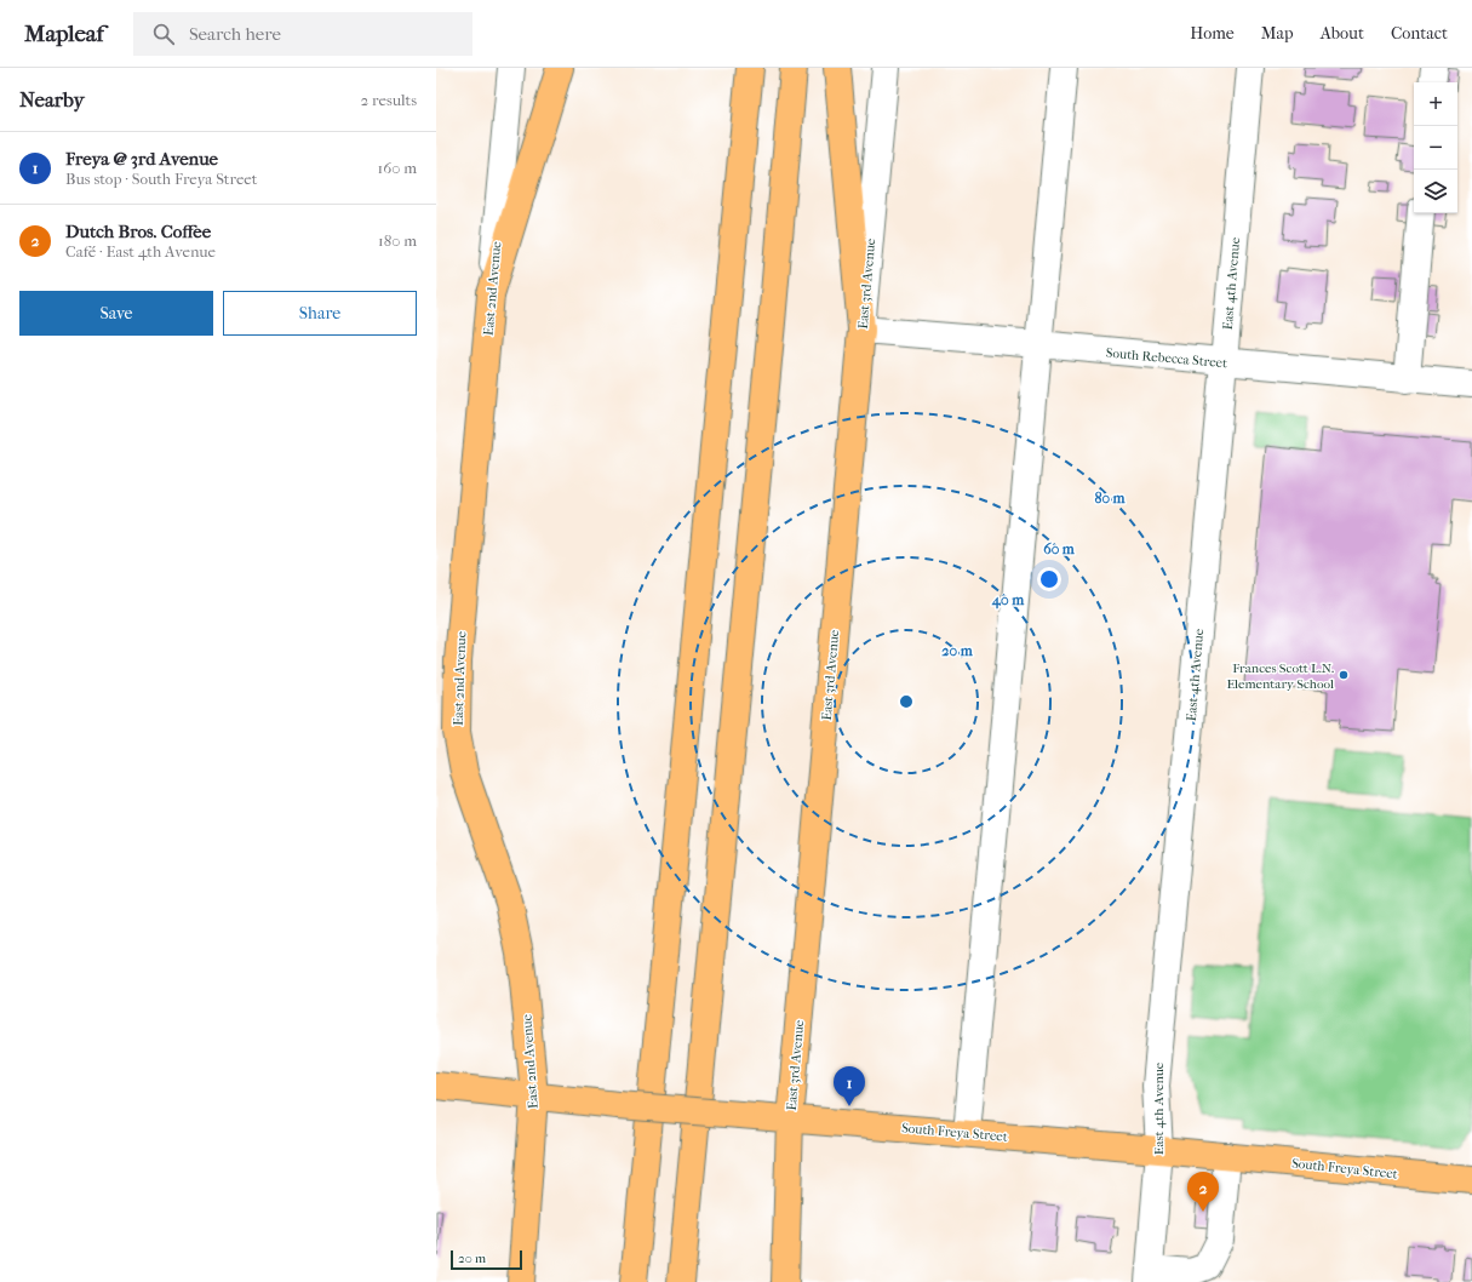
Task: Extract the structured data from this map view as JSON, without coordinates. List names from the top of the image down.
{
  "streets": {
    "main road": ["East 3rd Avenue", "East 2nd Avenue", "South Freya Street"],
    "street": ["East 4th Avenue", "South Rebecca Street"]
  },
  "crossings": [
    ["East 3rd Avenue", "South Rebecca Street"],
    ["East 3rd Avenue", "South Freya Street"],
    ["East 4th Avenue", "South Rebecca Street"],
    ["East 4th Avenue", "South Freya Street"],
    ["East 2nd Avenue", "South Freya Street"]
  ],
  "places": ["Frances Scott L.N. Elementary School"],
  "scale_bar": "20 m",
  "page": {
    "header": "Mapleaf",
    "search": "Search here",
    "nav": [
      "Home",
      "Map",
      "About",
      "Contact"
    ],
    "heading": ["Nearby", "2 results"],
    "map_buttons": ["+", "−"],
    "list": [
      {
        "mark": "1",
        "name": "Freya @ 3rd Avenue",
        "note": "Bus stop · South Freya Street",
        "value": "160 m"
      },
      {
        "mark": "2",
        "name": "Dutch Bros. Coffee",
        "note": "Café · East 4th Avenue",
        "value": "180 m"
      }
    ],
    "buttons": ["Save", "Share"],
    "pins": ["1", "2"],
    "scale": "20 m"
  },
  "rings": [
    "80 m",
    "60 m",
    "40 m",
    "20 m"
  ]
}
